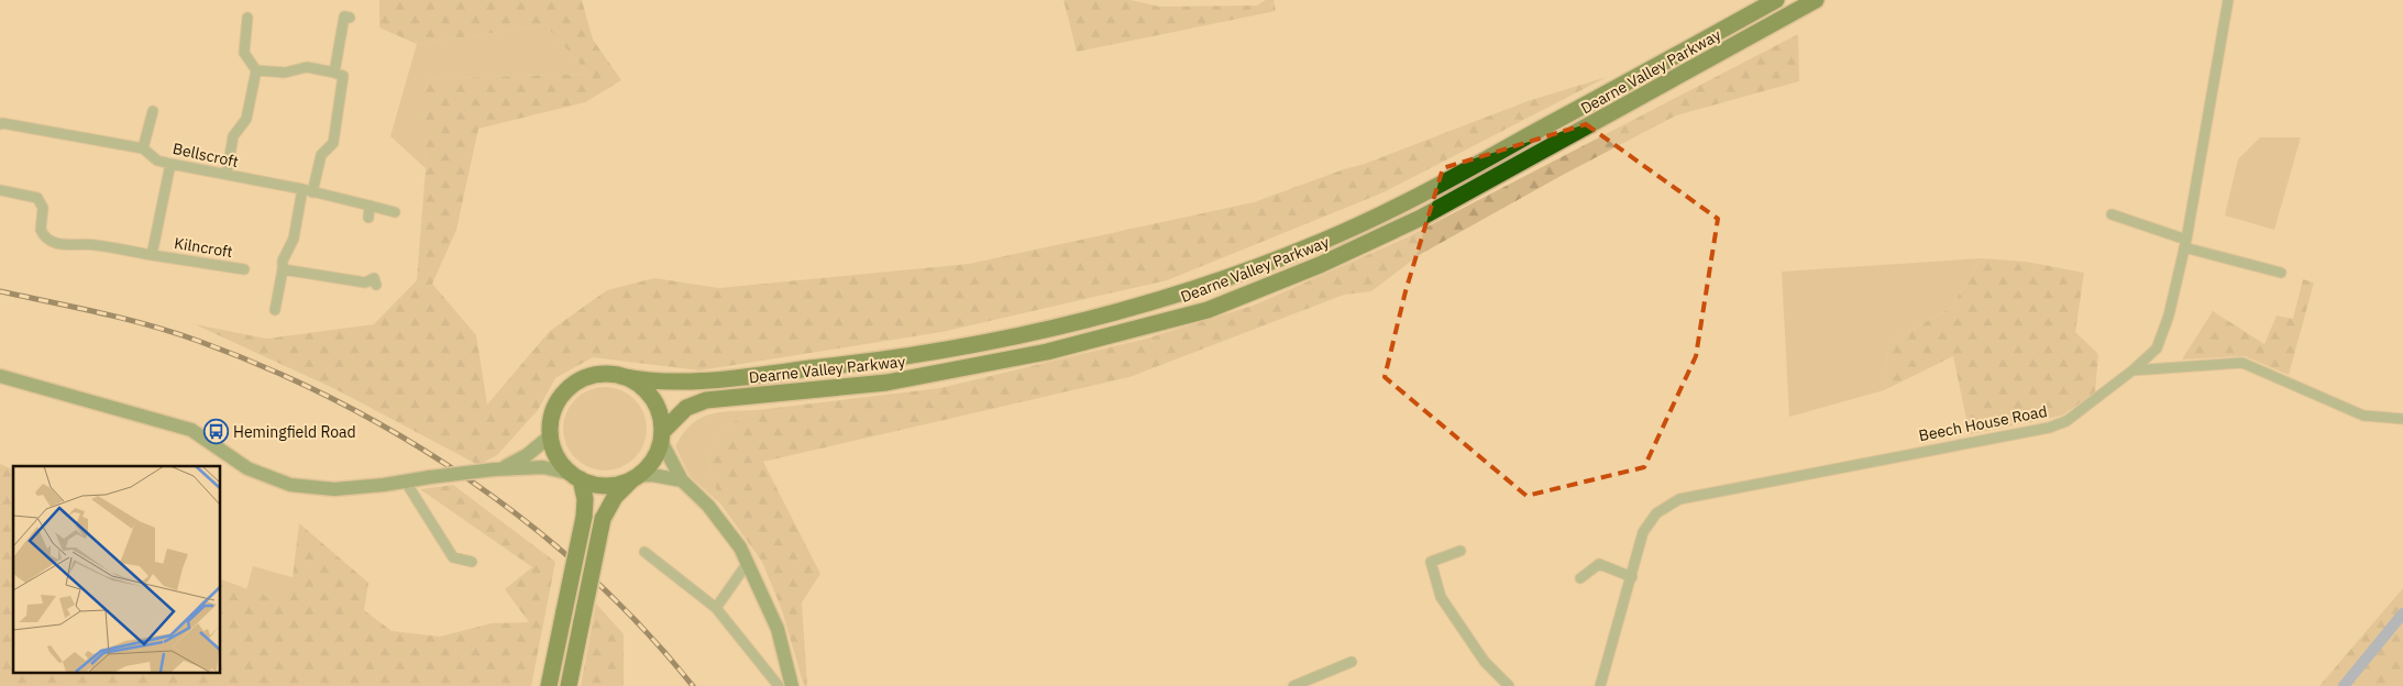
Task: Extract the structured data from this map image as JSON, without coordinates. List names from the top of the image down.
{
  "streets": {
    "highway": ["Dearne Valley Parkway"],
    "street": ["Bellscroft", "Kilncroft", "Beech House Road"]
  },
  "crossings": [
    ["Bellscroft", "Kilncroft"]
  ],
  "places": {
    "bus stop": ["Hemingfield Road"]
  }
}
